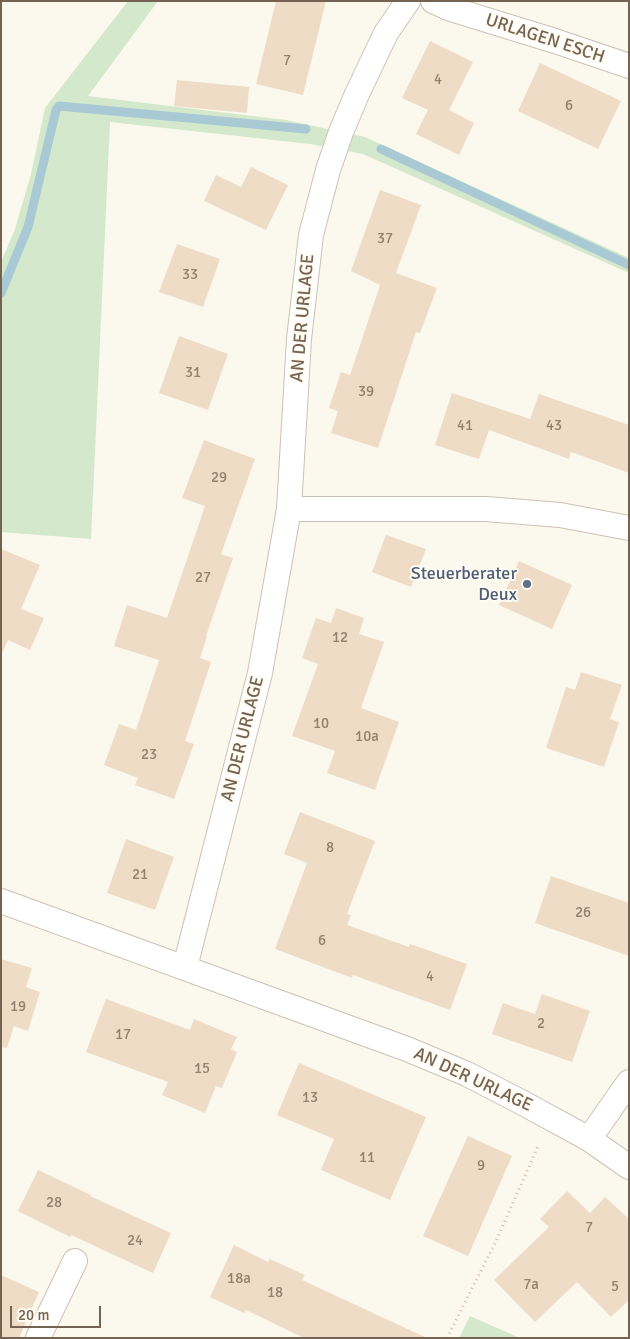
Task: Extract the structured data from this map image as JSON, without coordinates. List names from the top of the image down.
{
  "streets": {
    "street": ["URLAGEN ESCH", "AN DER URLAGE"]
  },
  "places": ["Steuerberater Deux"],
  "house_numbers": [
    "7",
    "4",
    "6",
    "37",
    "33",
    "31",
    "39",
    "41",
    "43",
    "29",
    "27",
    "12",
    "10",
    "10a",
    "23",
    "8",
    "21",
    "26",
    "6",
    "4",
    "19",
    "2",
    "17",
    "15",
    "13",
    "11",
    "9",
    "28",
    "7",
    "24",
    "18a",
    "7a",
    "5",
    "18"
  ],
  "scale_bar": "20 m"
}
